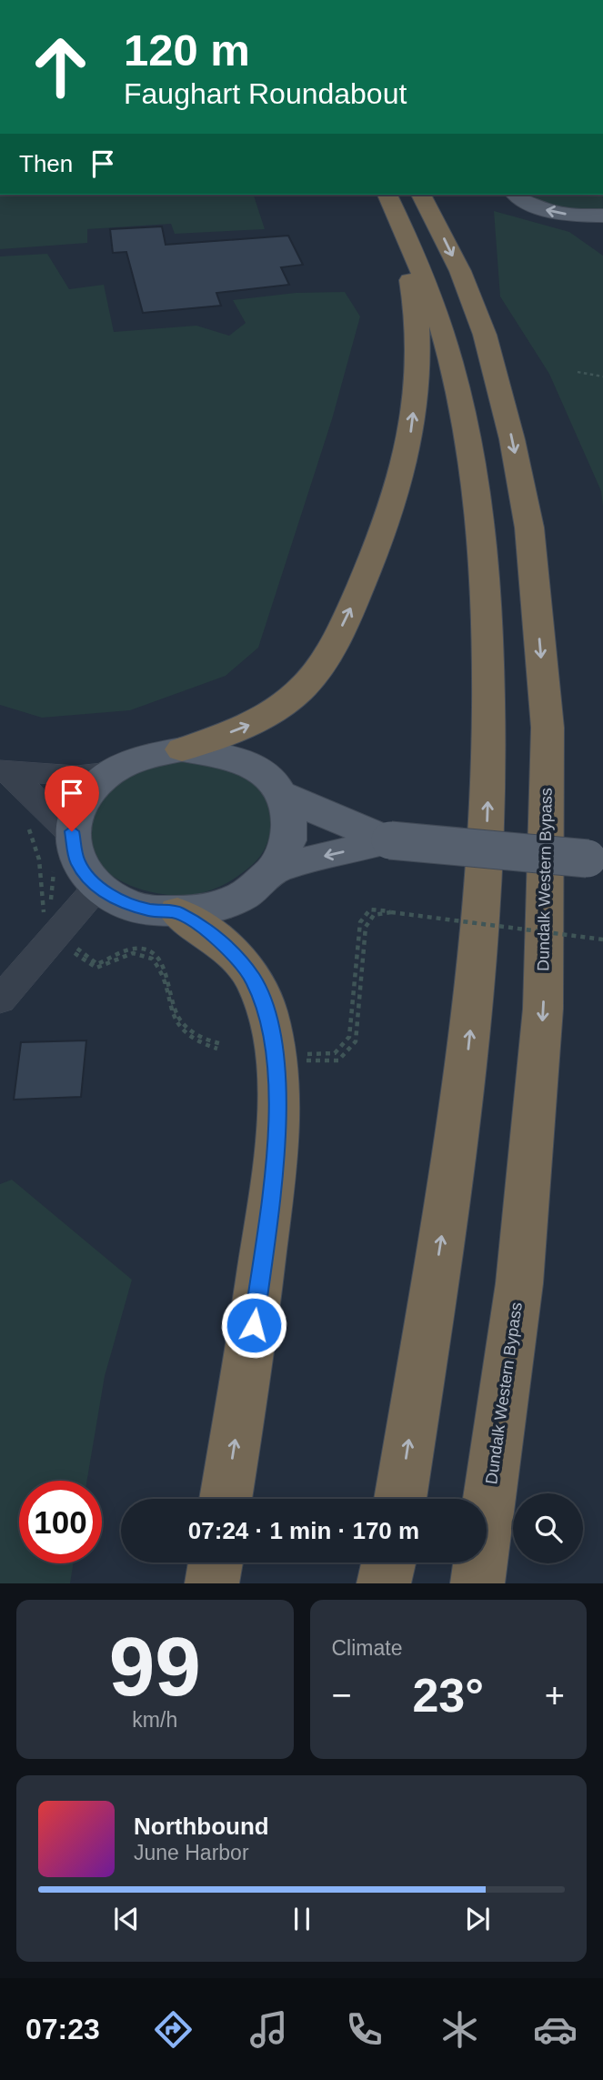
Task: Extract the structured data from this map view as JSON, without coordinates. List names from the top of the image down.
{
  "streets": {
    "highway": ["Dundalk Western Bypass"]
  },
  "page": {
    "turn": ["120 m", "Faughart Roundabout"],
    "then": "Then",
    "limit": "100",
    "trip": "07:24 · 1 min · 170 m",
    "tile": [
      ["99", "km/h"],
      "Climate"
    ],
    "heat": ["−", "23°", "+"],
    "song": ["Northbound", "June Harbor"],
    "tabs": "07:23"
  }
}
